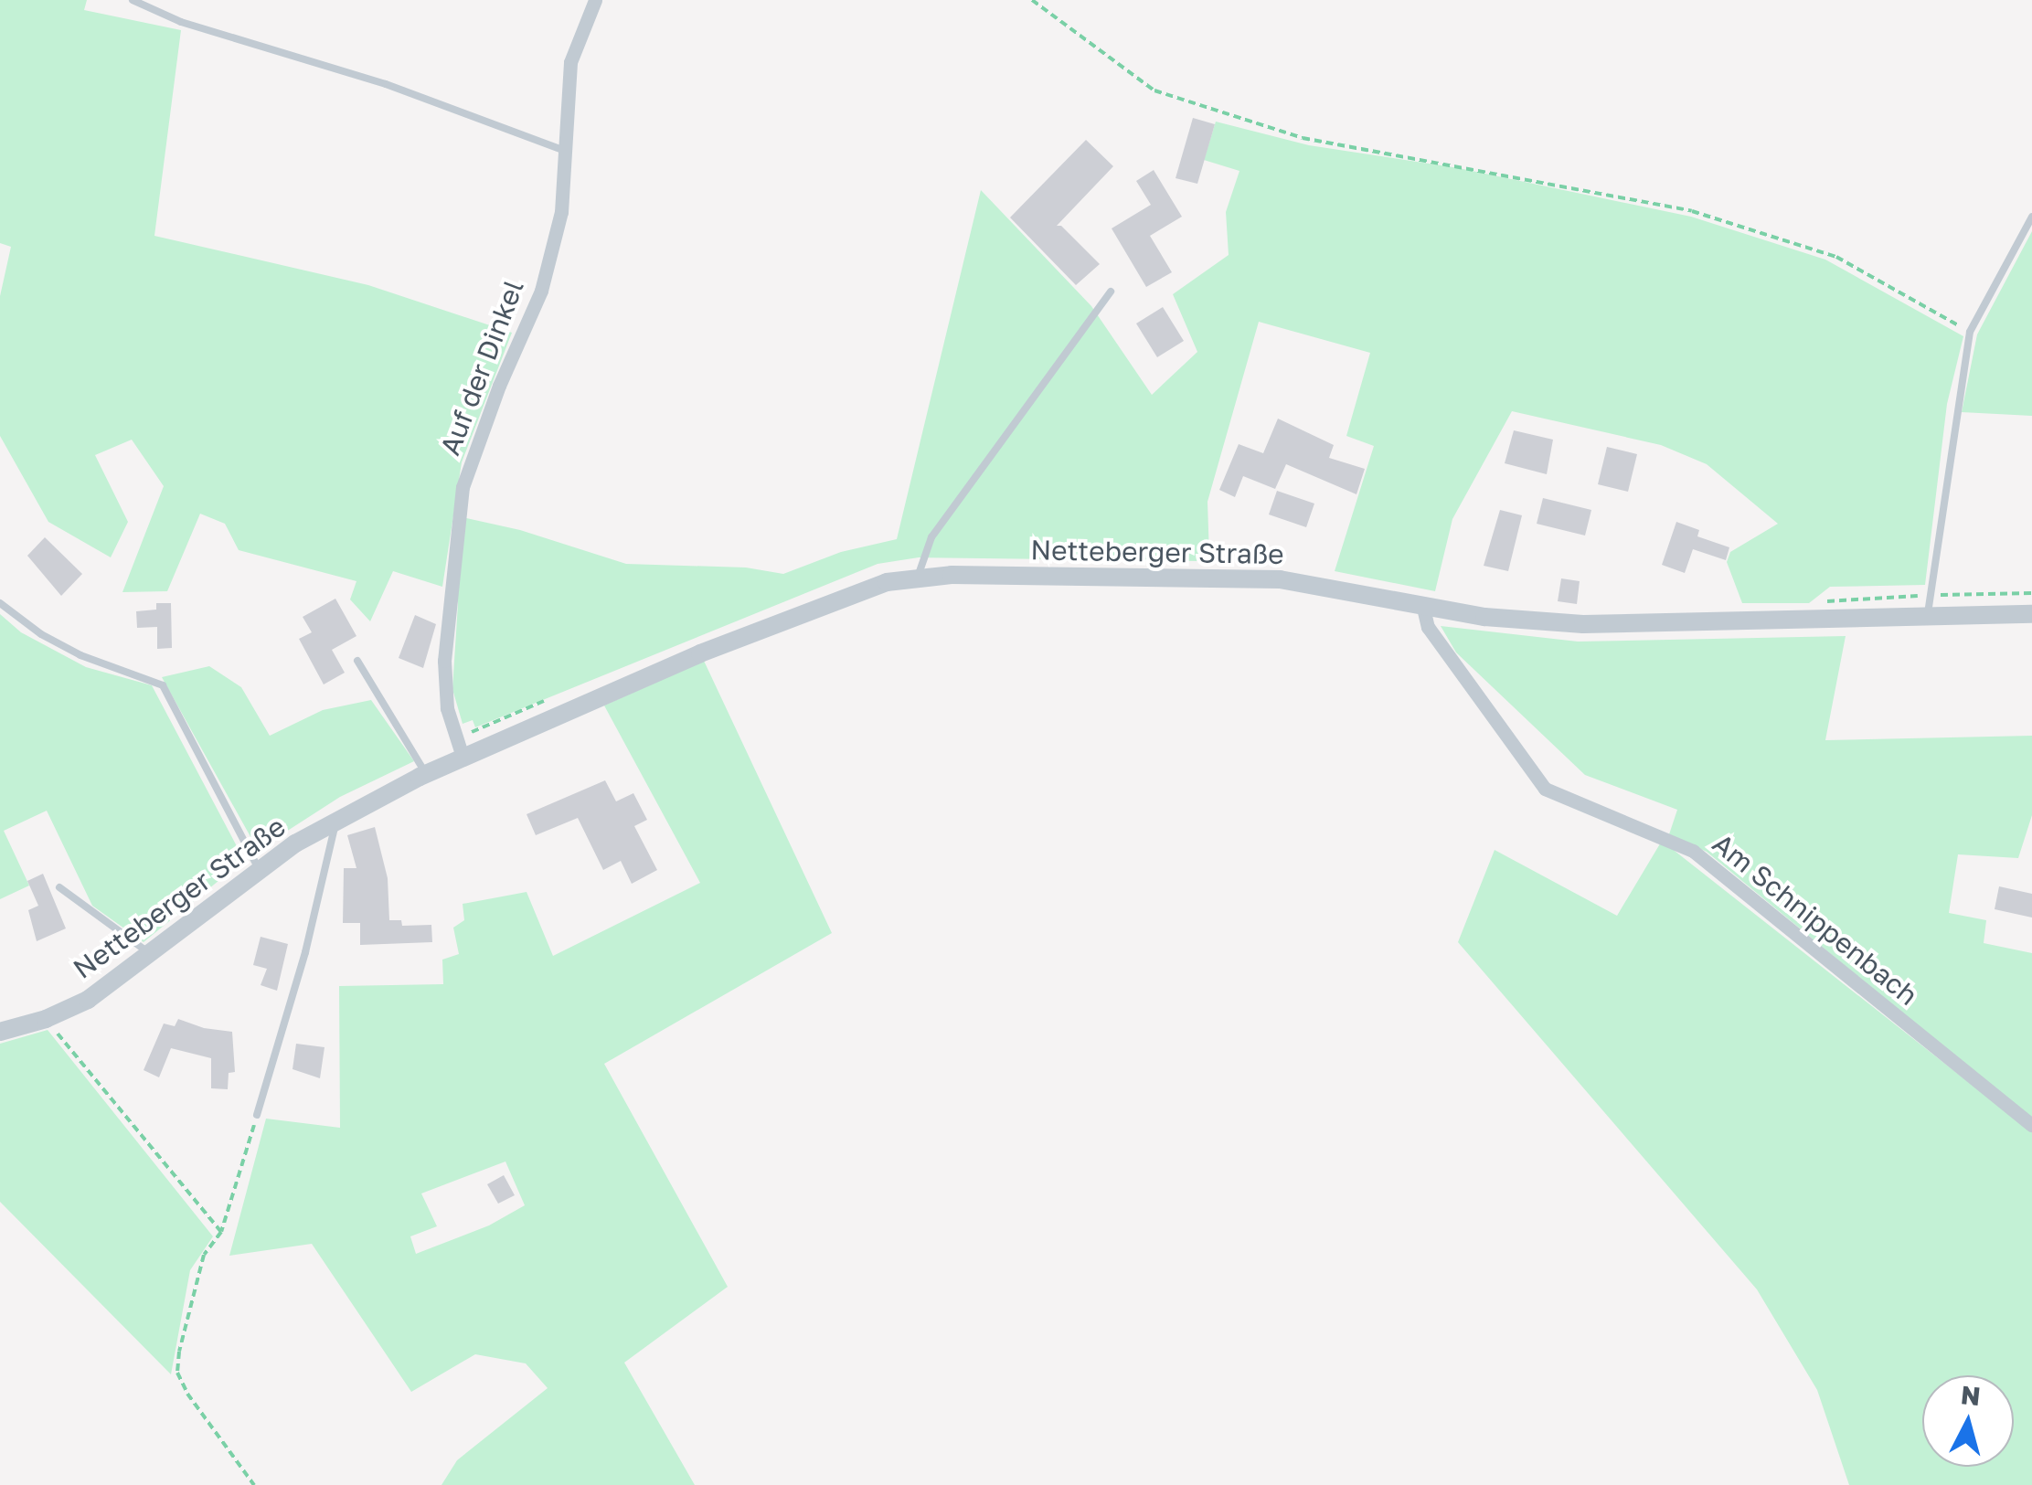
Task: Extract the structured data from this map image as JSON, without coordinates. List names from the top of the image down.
{
  "streets": {
    "street": ["Auf der Dinkel", "Netteberger Straße", "Am Schnippenbach"]
  },
  "crossings": [
    ["Auf der Dinkel", "Netteberger Straße"],
    ["Netteberger Straße", "Am Schnippenbach"]
  ],
  "north": "top"
}
